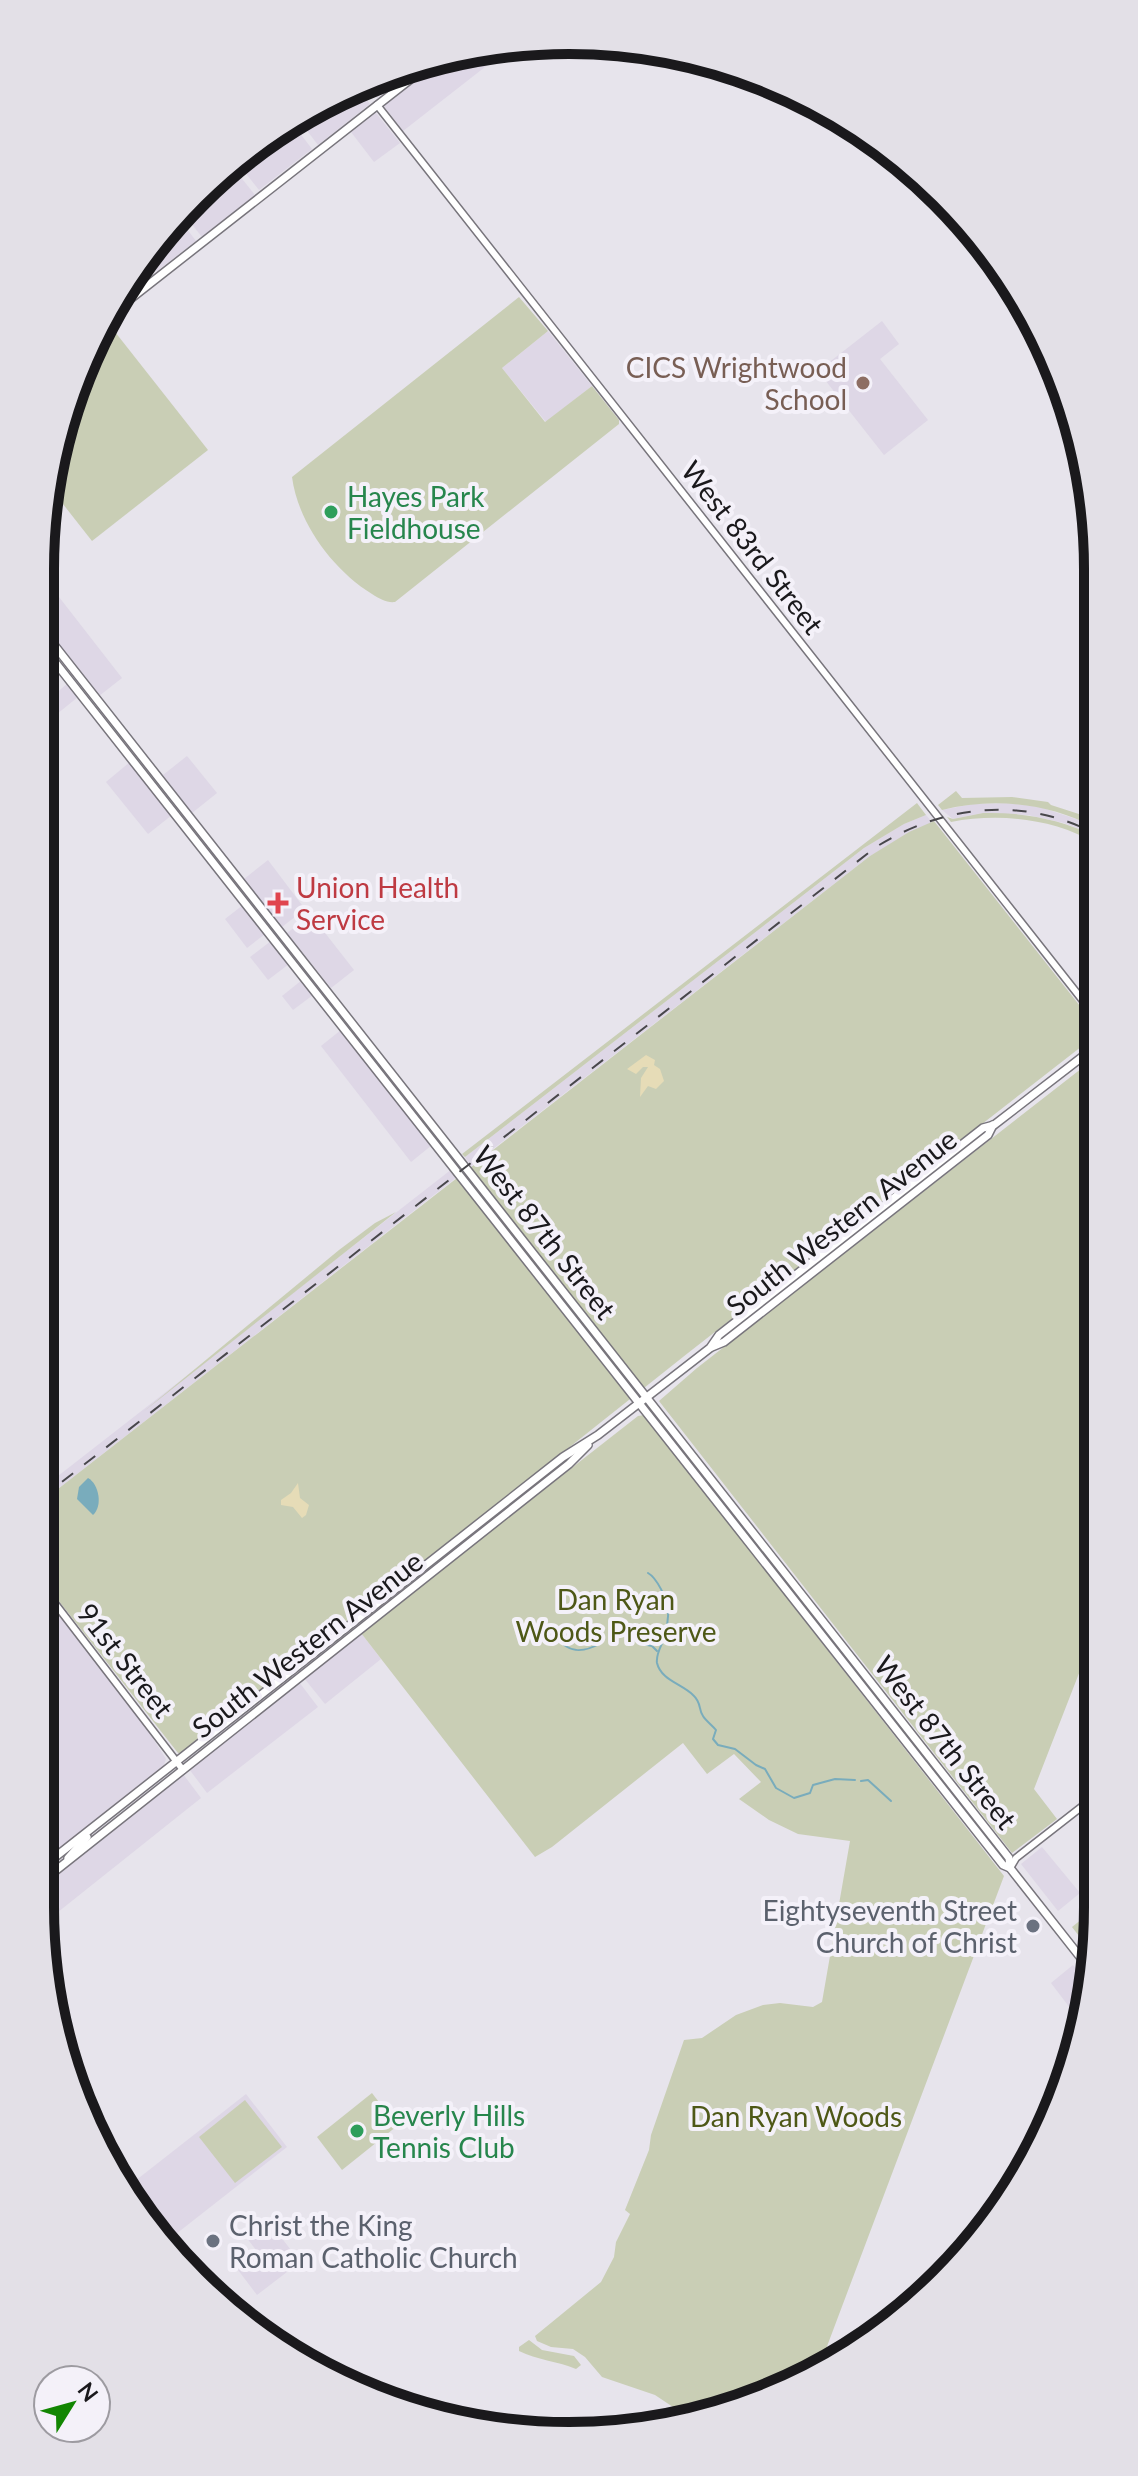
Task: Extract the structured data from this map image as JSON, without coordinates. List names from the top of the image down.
{
  "streets": {
    "main road": ["South Western Avenue", "West 87th Street"],
    "street": ["West 83rd Street", "91st Street"]
  },
  "crossings": [
    ["South Western Avenue", "West 87th Street"],
    ["South Western Avenue", "91st Street"]
  ],
  "parks": ["Dan Ryan Woods Preserve", "Dan Ryan Woods"],
  "places": {
    "other": [
      "CICS Wrightwood School",
      "Hayes Park Fieldhouse",
      "Eightyseventh Street Church of Christ",
      "Beverly Hills Tennis Club",
      "Christ the King Roman Catholic Church"
    ],
    "health": ["Union Health Service"]
  },
  "north": "top right"
}
